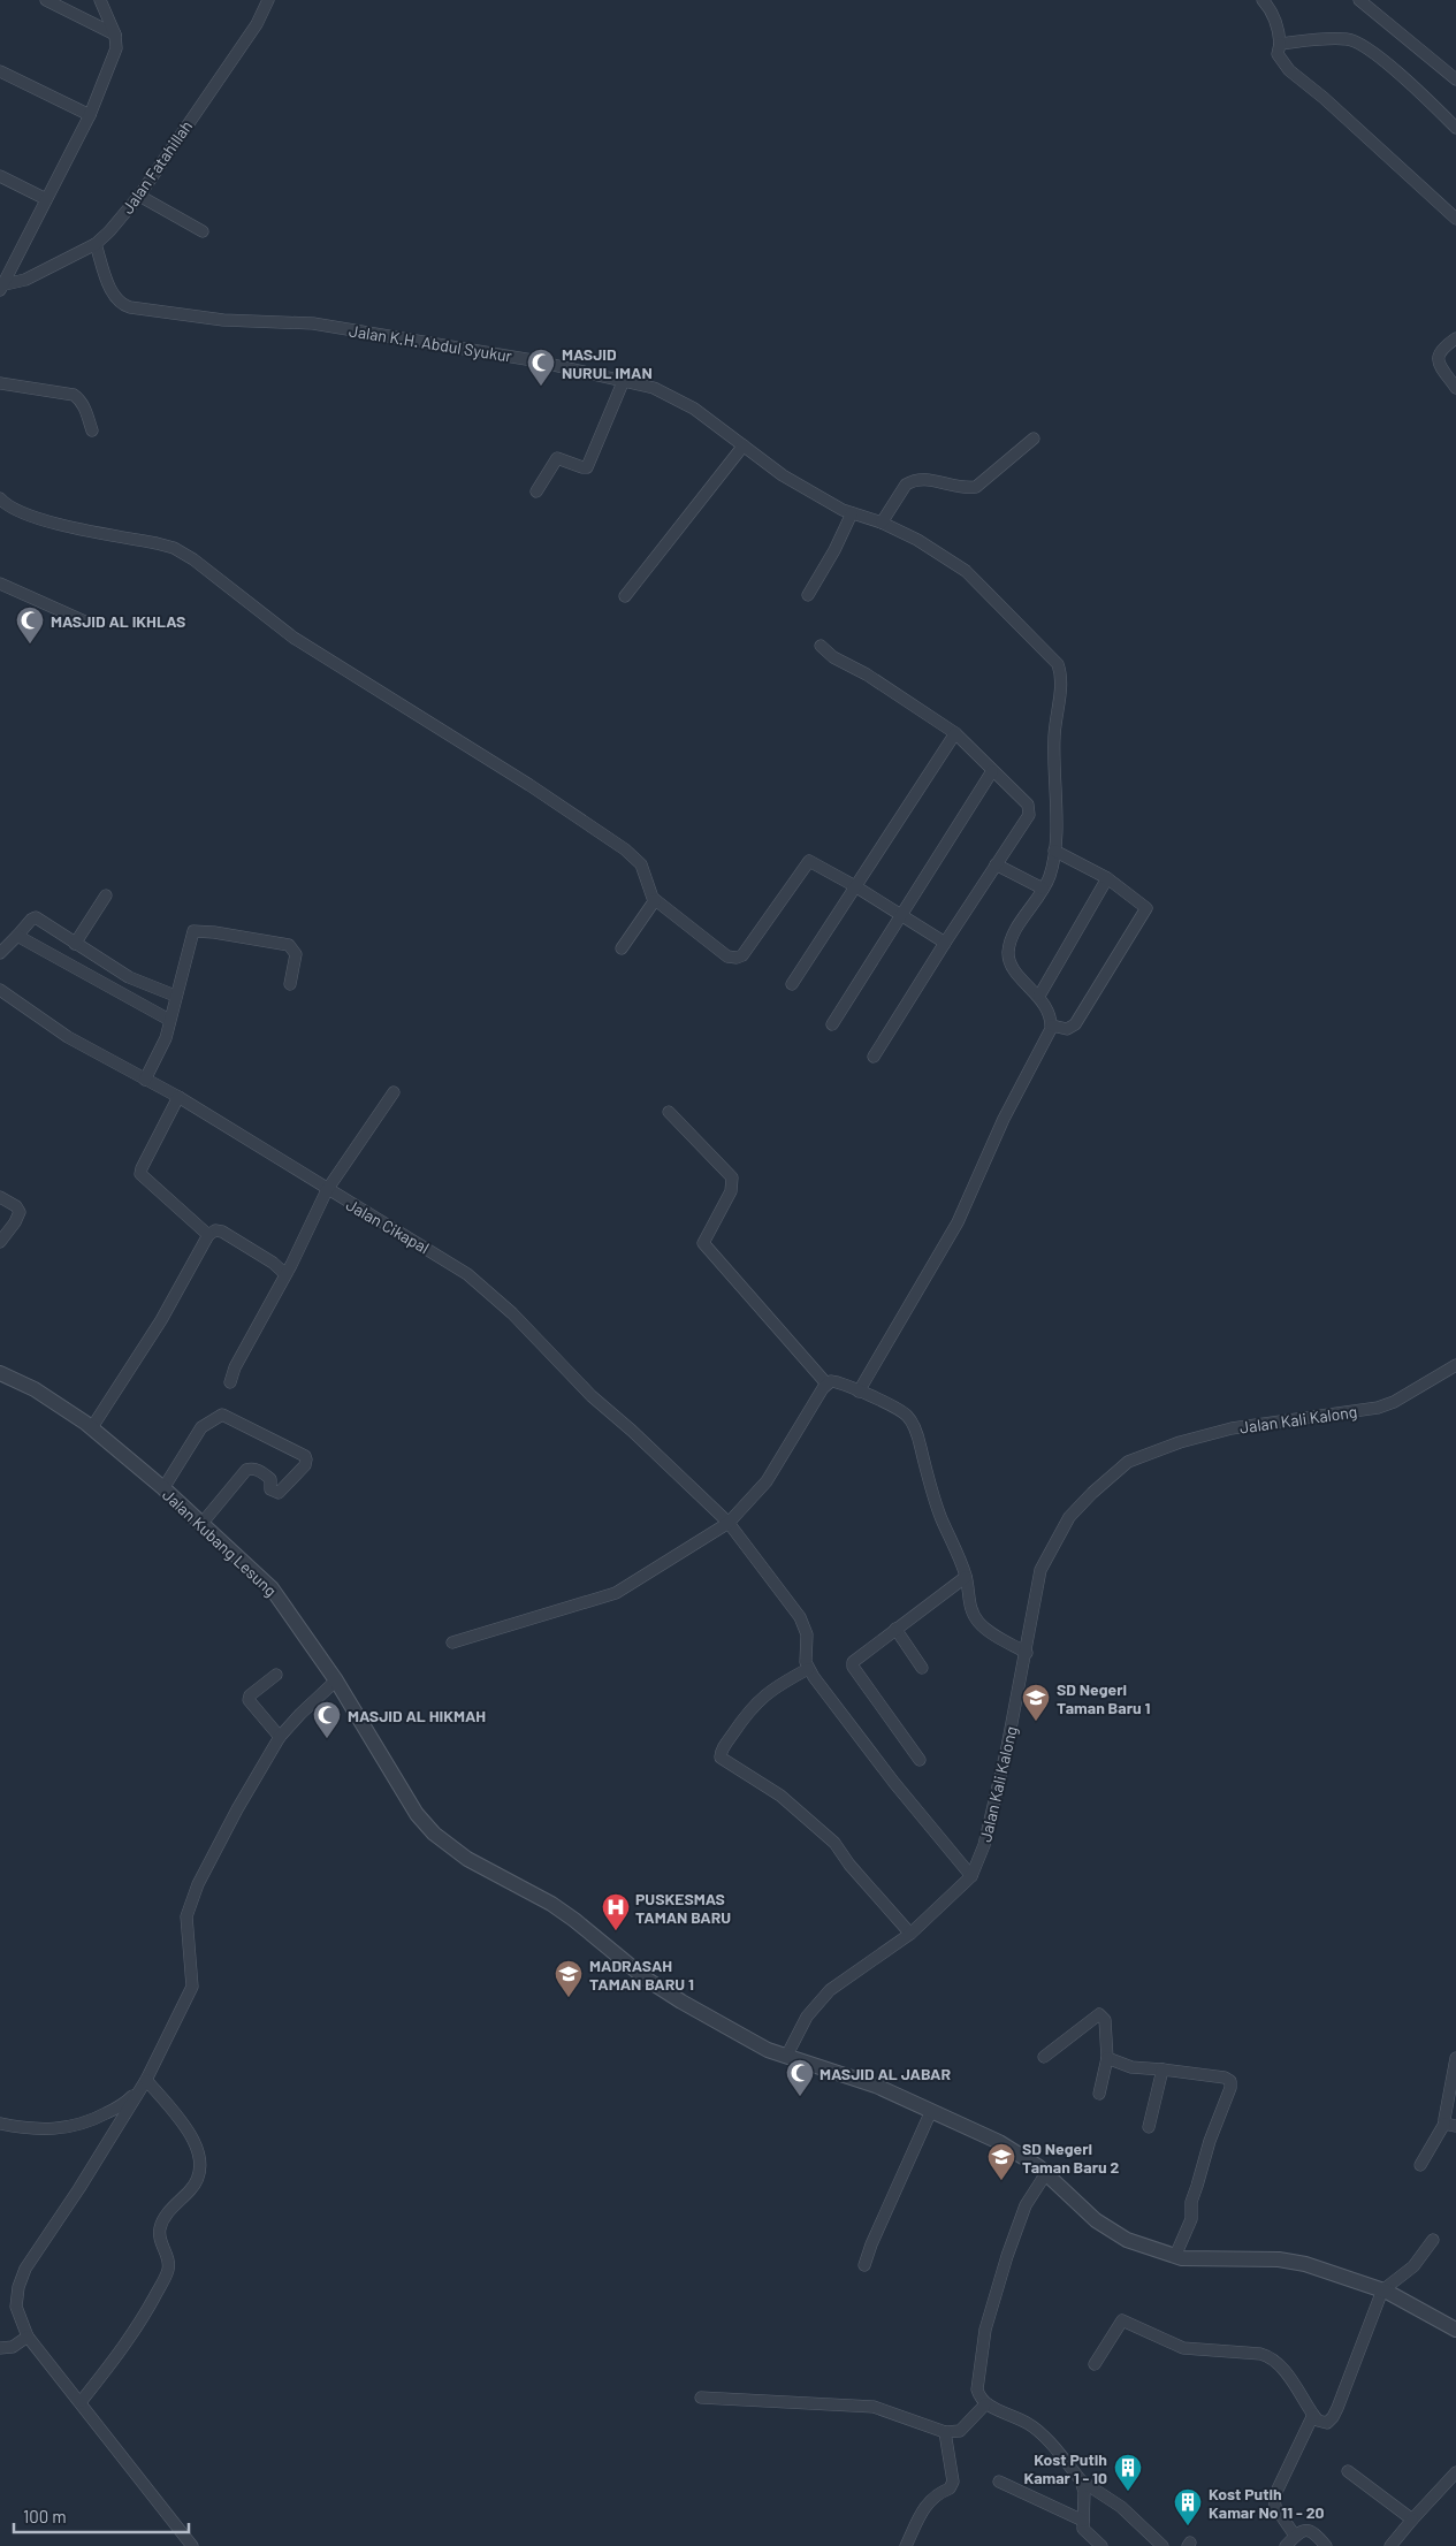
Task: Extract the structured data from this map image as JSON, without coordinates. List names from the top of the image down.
{
  "streets": {
    "street": [
      "Jalan Fatahillah",
      "Jalan K.H. Abdul Syukur",
      "Jalan Cikapal",
      "Jalan Kali Kalong",
      "Jalan Kubang Lesung"
    ]
  },
  "crossings": [
    ["Jalan Fatahillah", "Jalan K.H. Abdul Syukur"],
    ["Jalan Kali Kalong", "Jalan Kubang Lesung"]
  ],
  "places": {
    "mosque": [
      "MASJID NURUL IMAN",
      "MASJID AL IKHLAS",
      "MASJID AL HIKMAH",
      "MASJID AL JABAR"
    ],
    "school or university": ["SD Negeri Taman Baru 1", "MADRASAH TAMAN BARU 1", "SD Negeri Taman Baru 2"],
    "hospital": ["PUSKESMAS TAMAN BARU"],
    "building": ["Kost Putih Kamar 1 - 10", "Kost Putih Kamar No 11 - 20"]
  },
  "scale_bar": "100 m"
}
